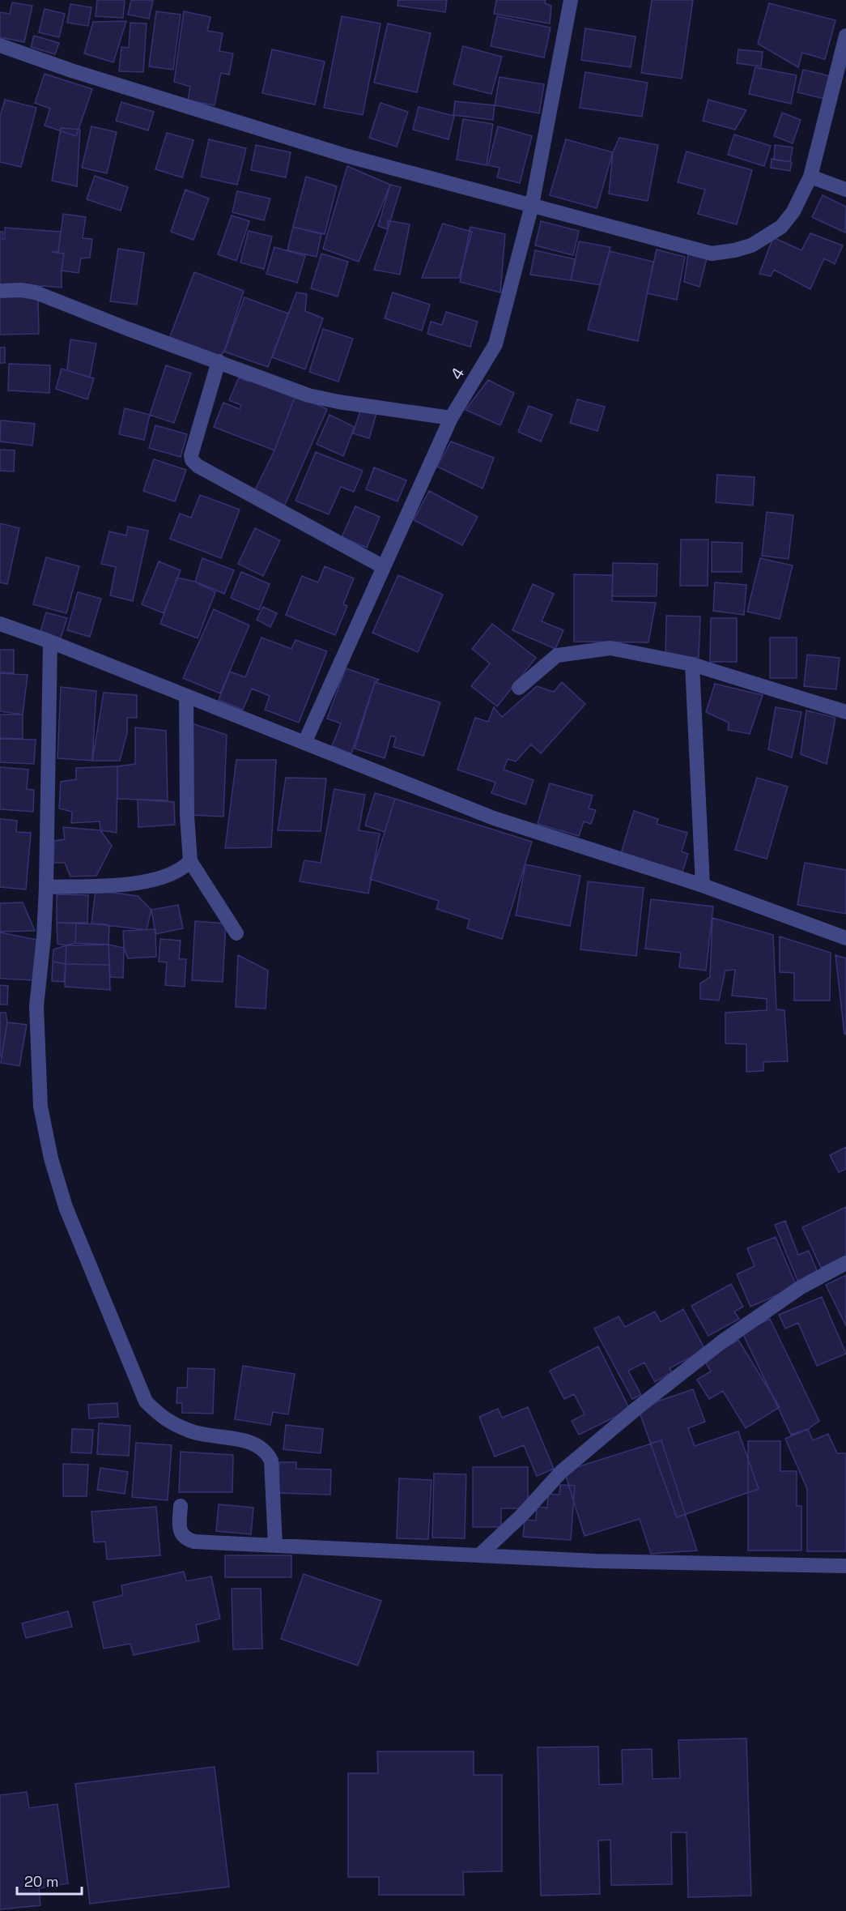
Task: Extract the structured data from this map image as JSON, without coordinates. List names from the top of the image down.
{
  "streets": {
    "street": ["4"]
  },
  "scale_bar": "20 m"
}
